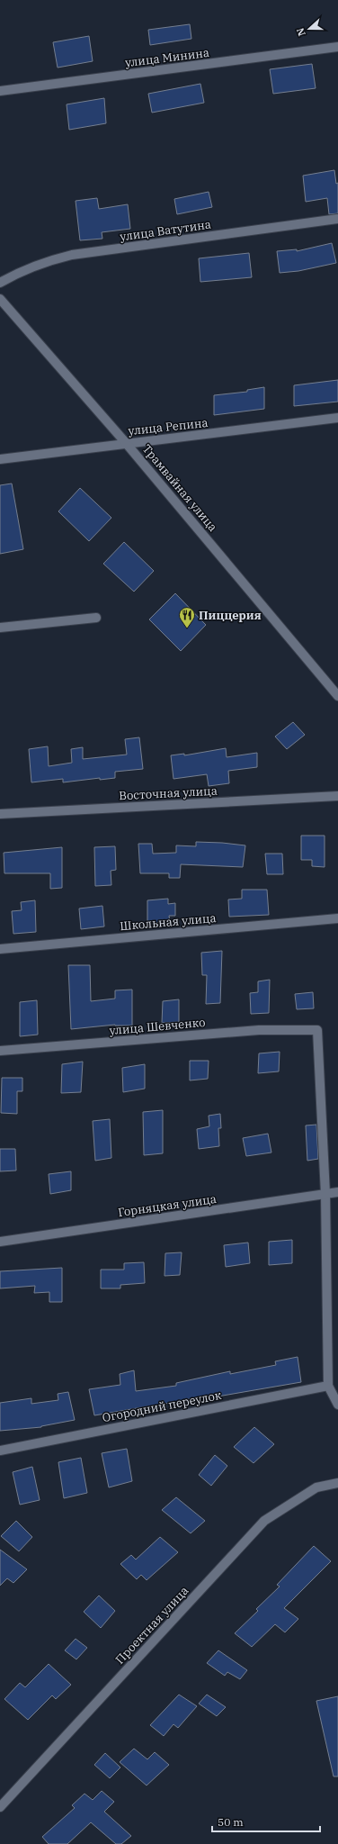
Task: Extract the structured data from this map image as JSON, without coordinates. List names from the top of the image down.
{
  "streets": {
    "street": [
      "улица Минина",
      "улица Ватутина",
      "улица Репина",
      "Трамвайная улица",
      "Восточная улица",
      "Школьная улица",
      "улица Шевченко",
      "Горняцкая улица",
      "Огородний переулок",
      "Проектная улица"
    ]
  },
  "crossings": [
    ["улица Репина", "Трамвайная улица"],
    ["улица Шевченко", "Горняцкая улица"]
  ],
  "places": {
    "restaurant": ["Пиццерия"]
  },
  "scale_bar": "50 m",
  "north": "left"
}
